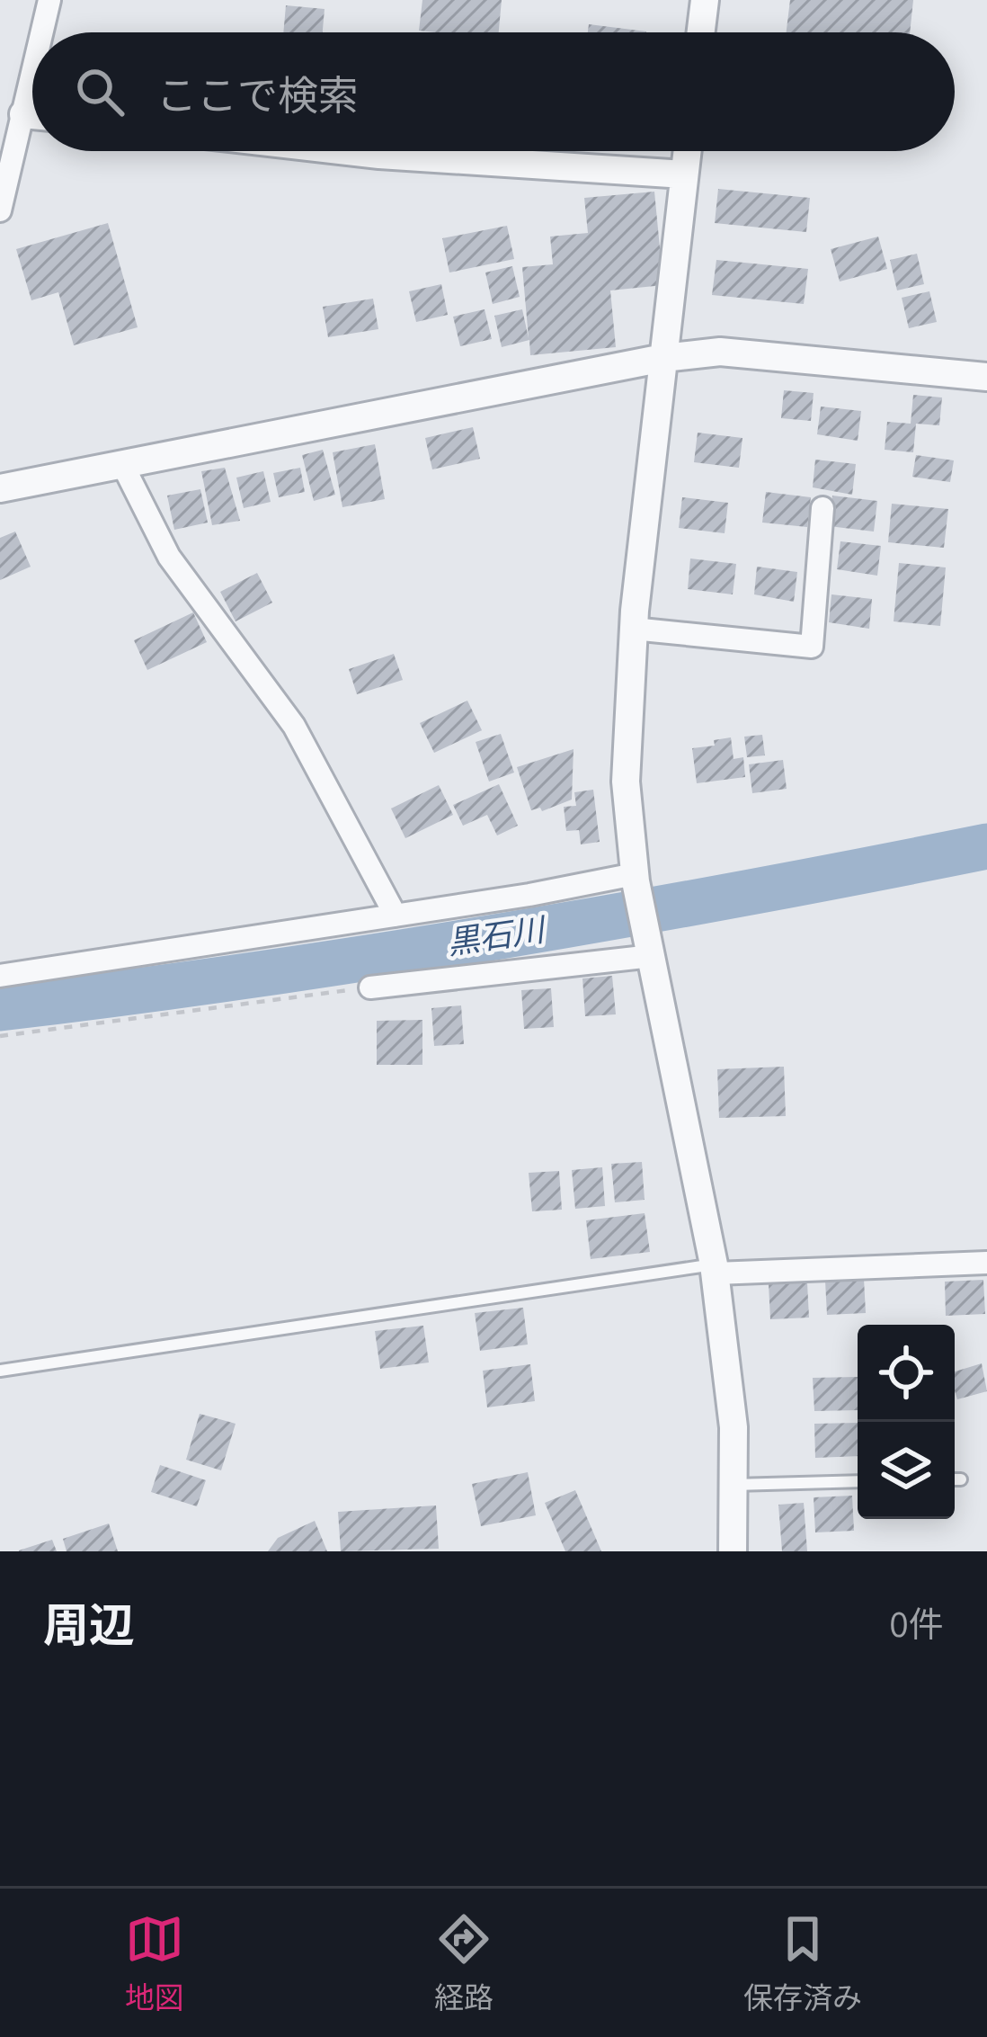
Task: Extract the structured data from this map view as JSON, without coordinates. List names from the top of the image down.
{
  "water": ["黒石川"],
  "page": {
    "search": "ここで検索",
    "heading": ["周辺", "0件"],
    "nav": ["地図", "経路", "保存済み"]
  }
}
